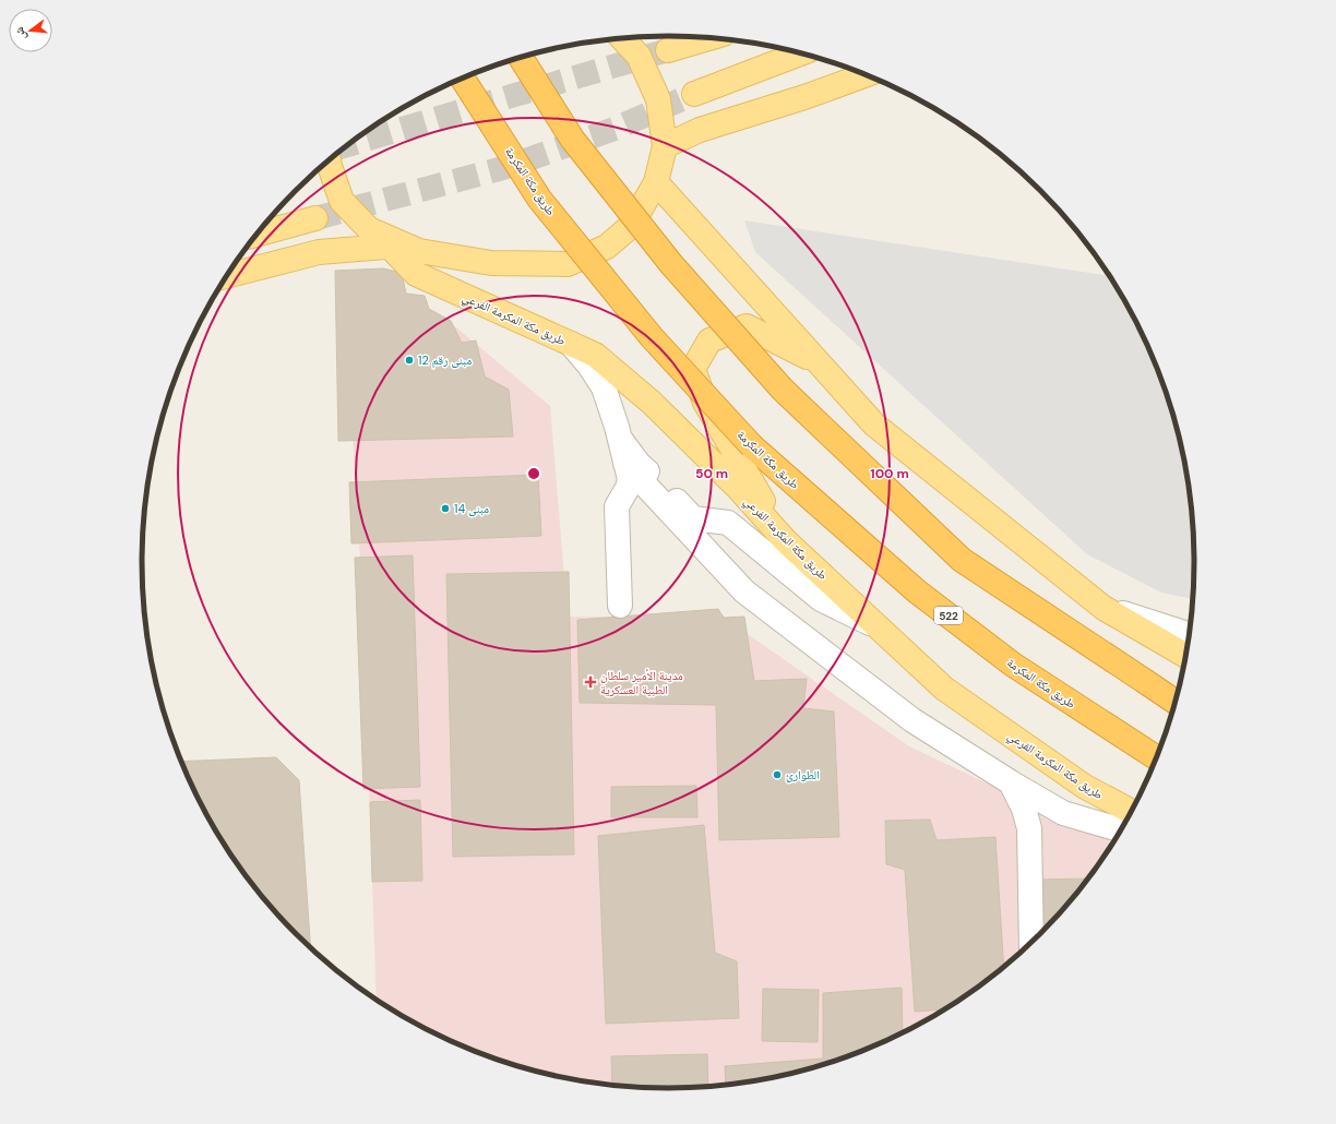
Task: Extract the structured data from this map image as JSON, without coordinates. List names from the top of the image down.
{
  "streets": {
    "highway": ["طريق مكة المكرمة", "522"],
    "main road": ["طريق مكة المكرمة الفرعي"]
  },
  "places": {
    "other": ["مبنى رقم 12", "مبنى 14", "الطوارئ"],
    "health": ["مدينة الأمير سلطان الطبية العسكرية"]
  },
  "north": "left",
  "rings": ["50 m", "100 m"]
}
